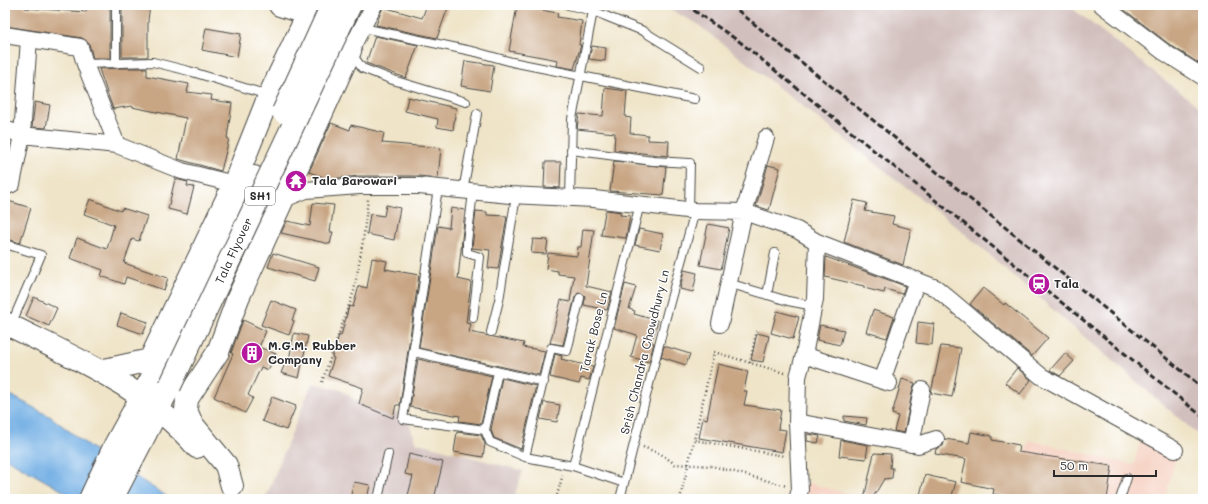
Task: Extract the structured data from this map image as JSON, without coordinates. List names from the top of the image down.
{
  "streets": {
    "main road": ["SH1", "Tala Flyover"],
    "lane": ["Tarak Bose Ln", "Srish Chandra Chowdhury Ln"]
  },
  "crossings": [
    ["SH1", "Tala Flyover"]
  ],
  "places": {
    "temple": ["Tala Barowari"],
    "station": ["Tala"],
    "building": ["M.G.M. Rubber Company"]
  },
  "scale_bar": "50 m"
}
